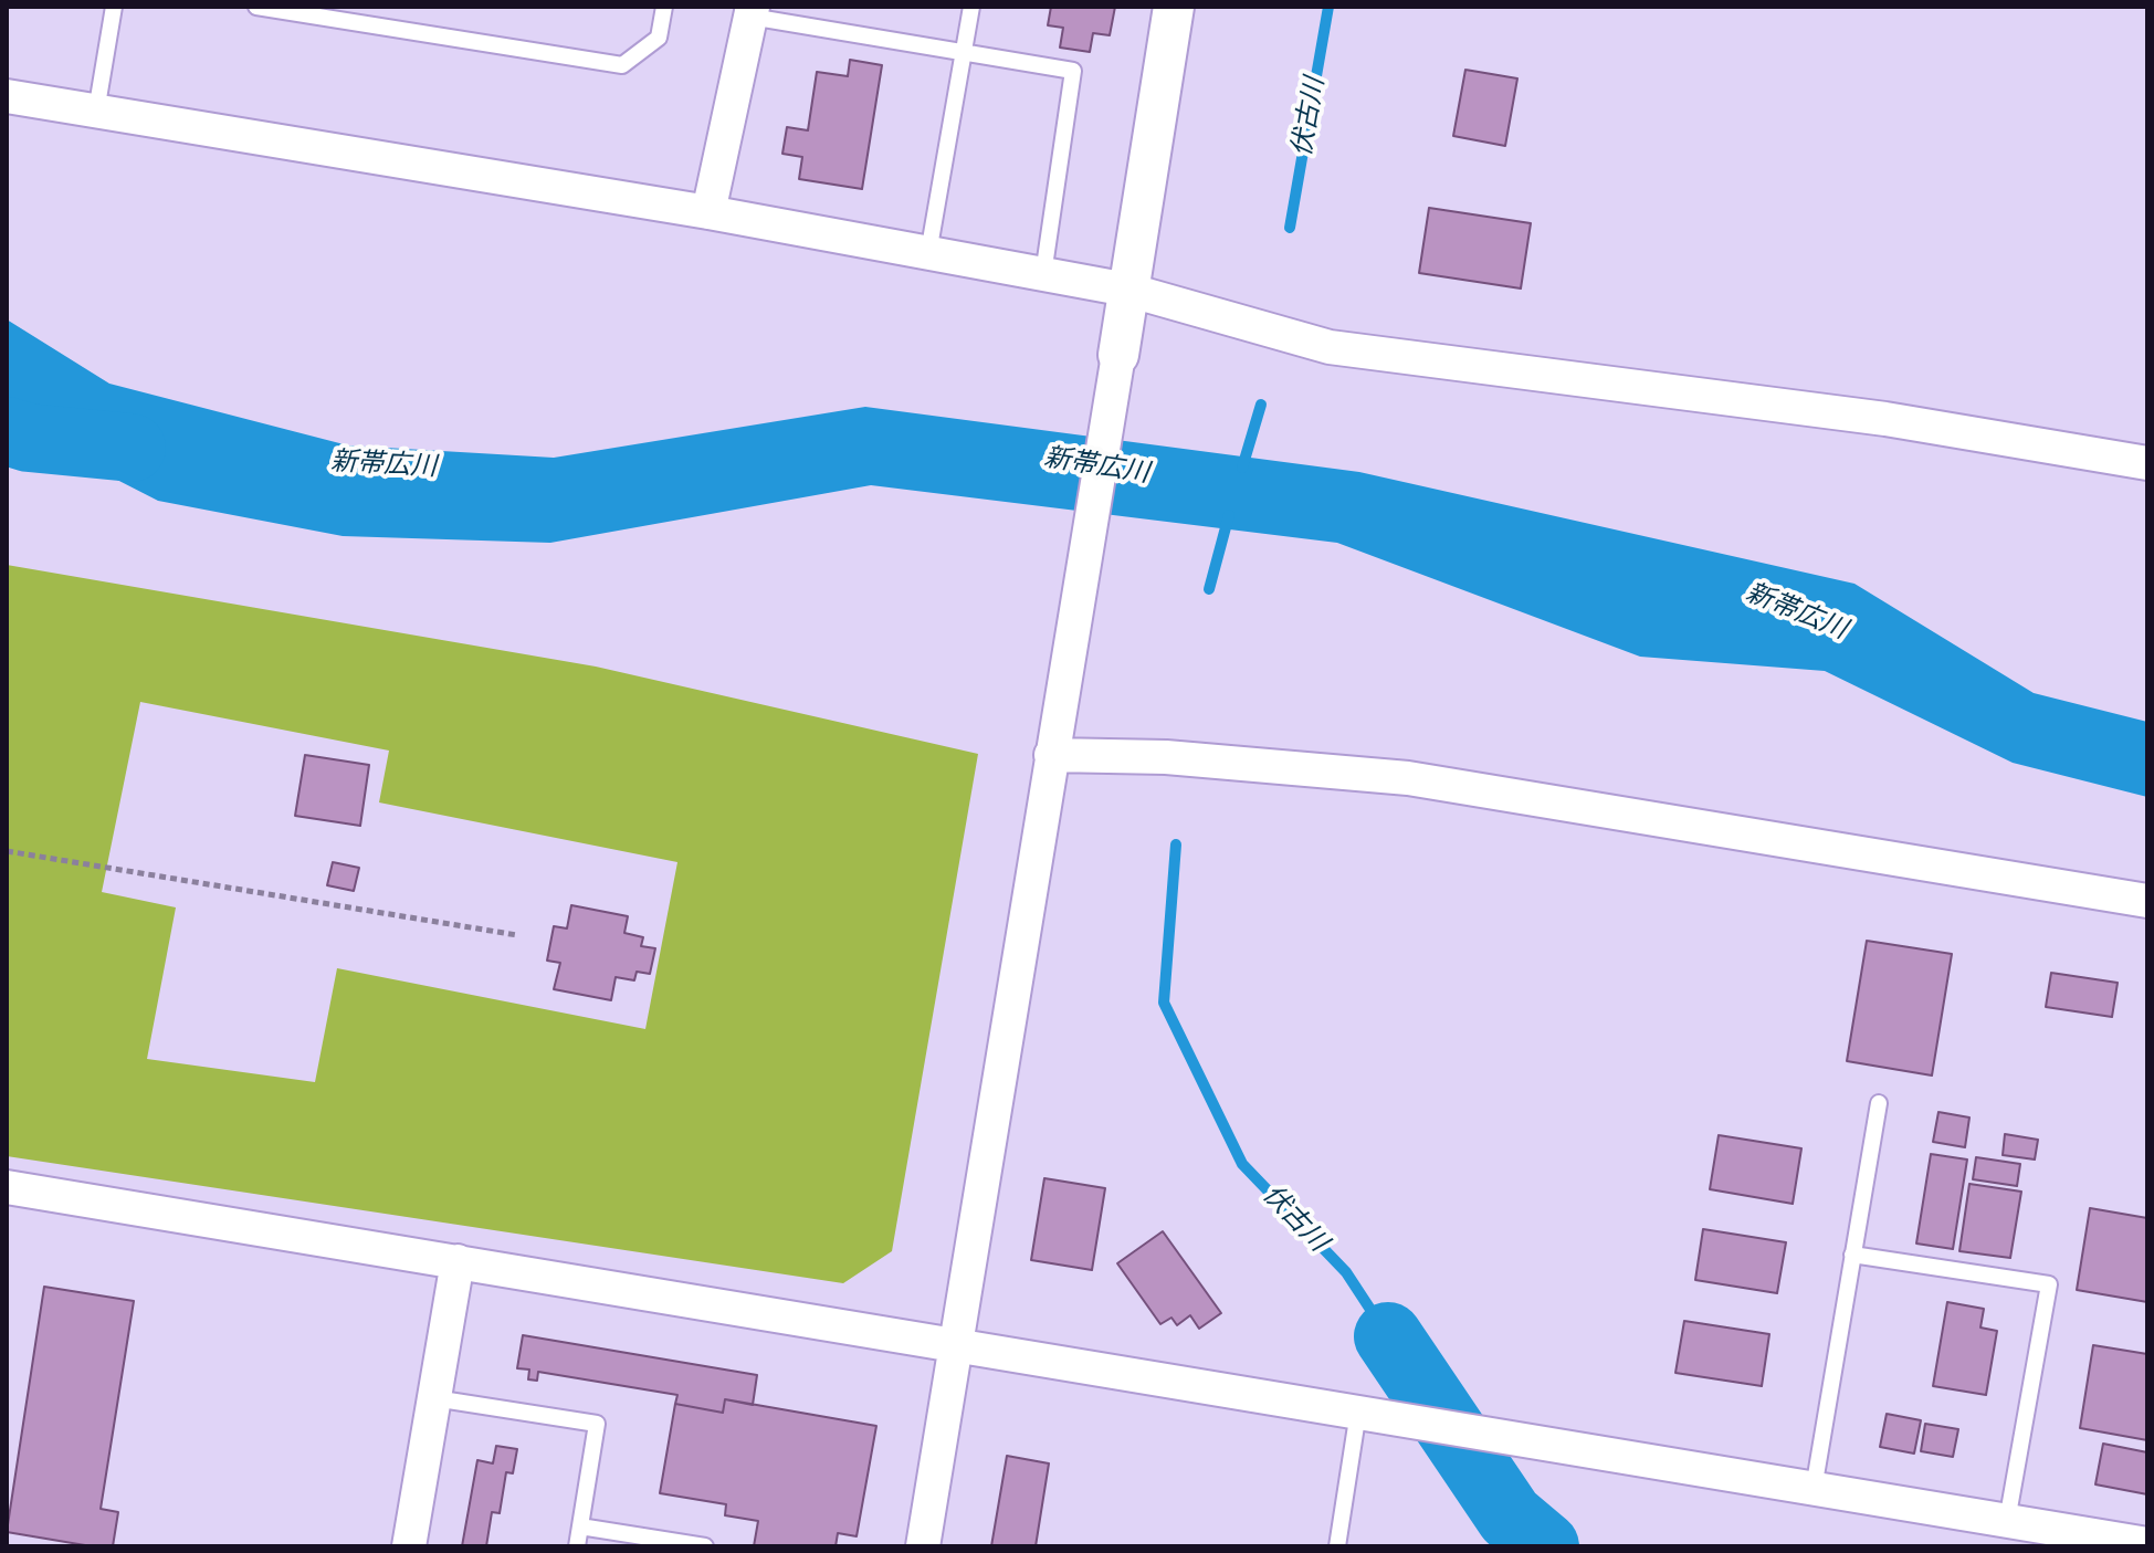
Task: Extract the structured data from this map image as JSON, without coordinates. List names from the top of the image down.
{
  "water": ["伏古川", "新帯広川"]
}
